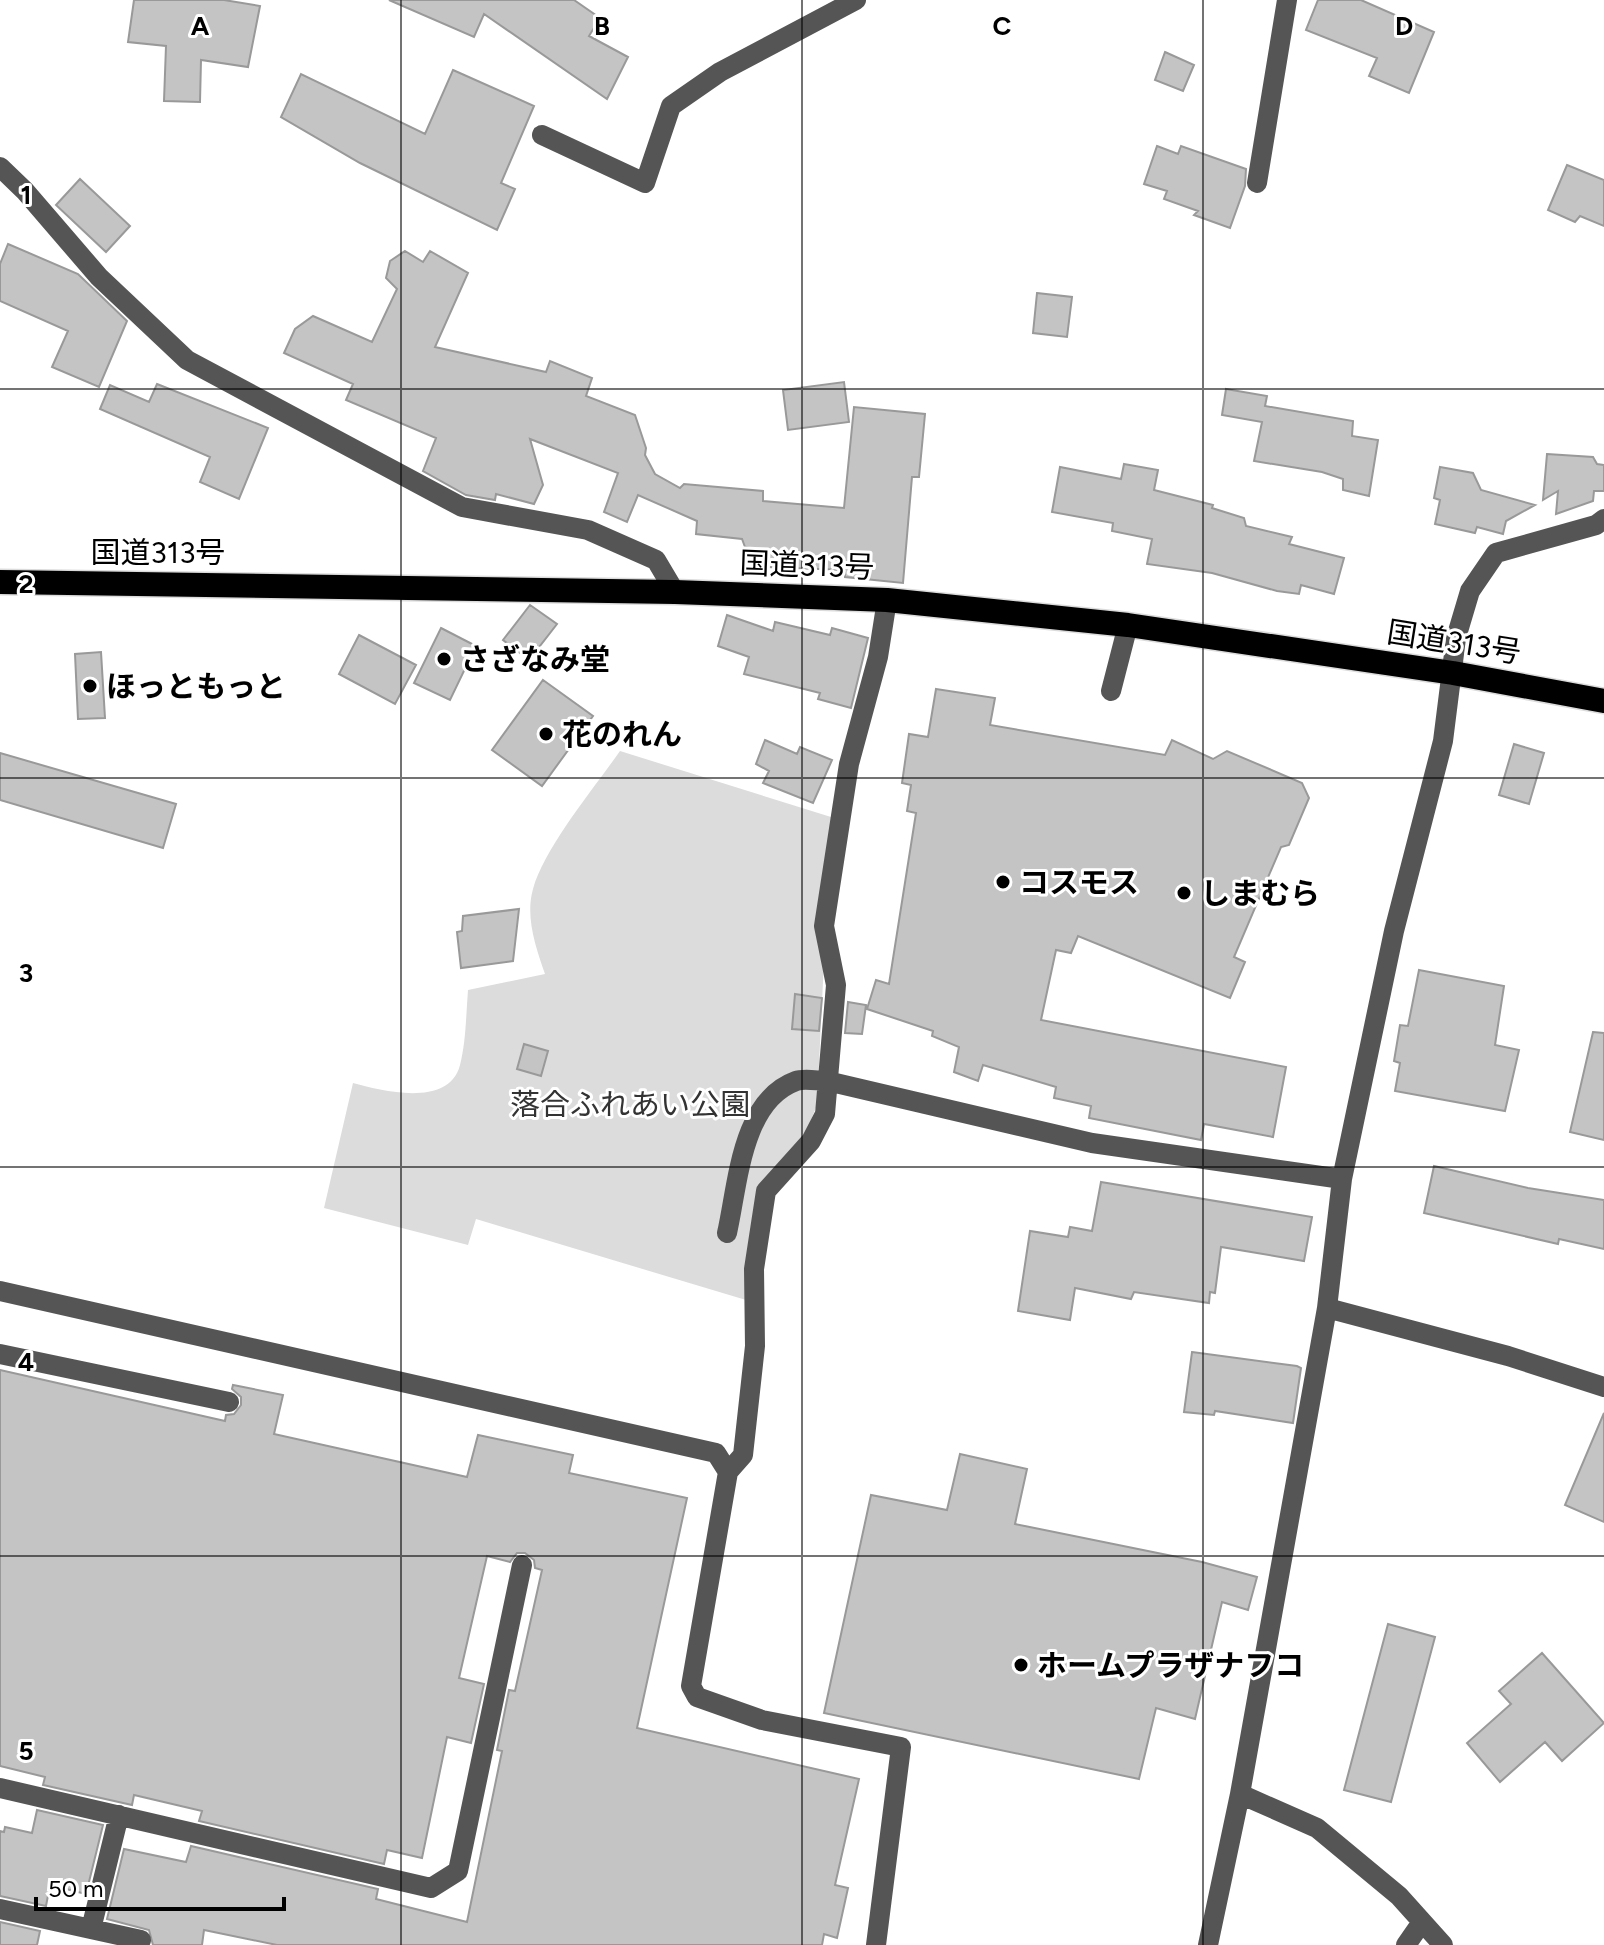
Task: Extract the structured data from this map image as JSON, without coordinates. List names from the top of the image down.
{
  "streets": {
    "highway": ["国道313号"]
  },
  "parks": ["落合ふれあい公園"],
  "places": [
    "さざなみ堂",
    "ほっともっと",
    "花のれん",
    "コスモス",
    "しまむら",
    "ホームプラザナフコ"
  ],
  "scale_bar": "50 m",
  "grid": {
    "columns": [
      "A",
      "B",
      "C",
      "D"
    ],
    "rows": [
      "1",
      "2",
      "3",
      "4",
      "5"
    ]
  }
}
